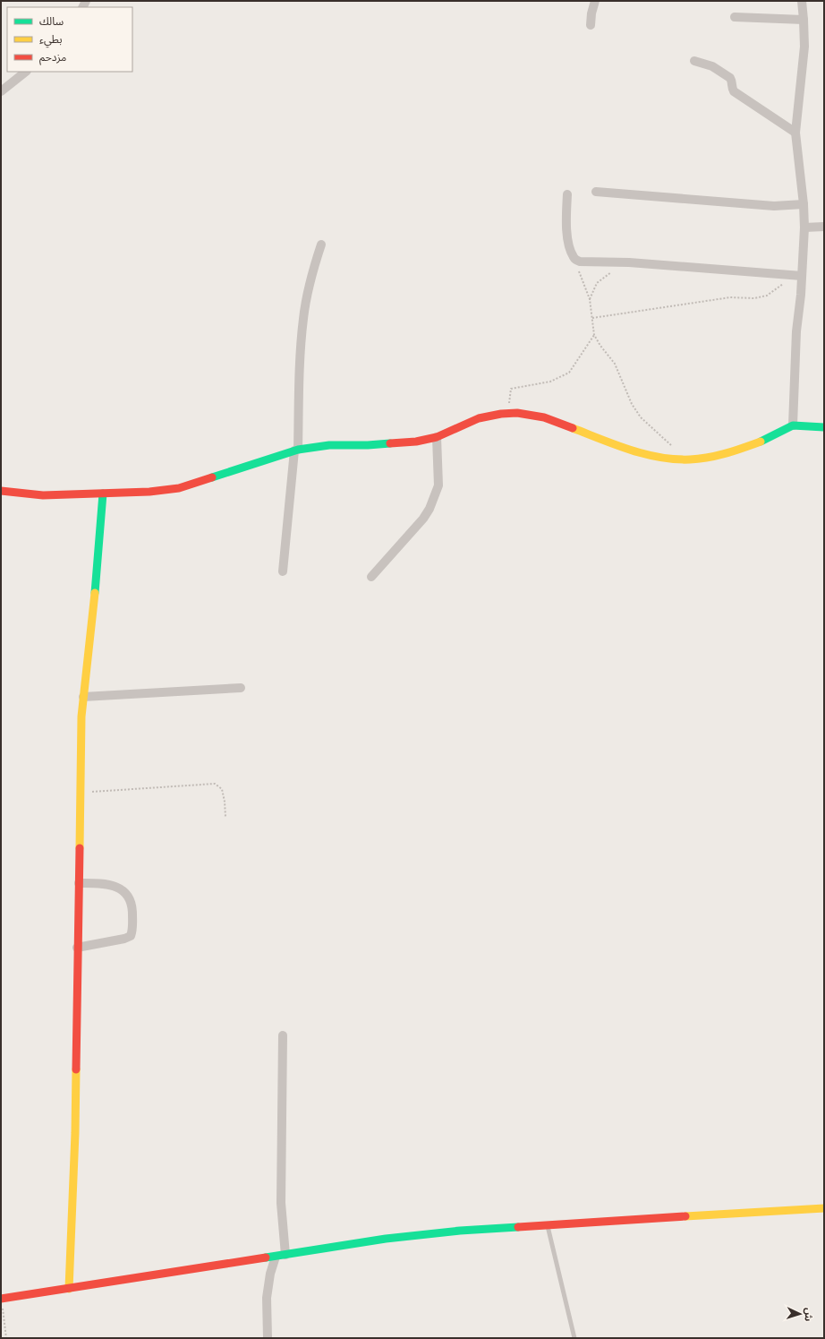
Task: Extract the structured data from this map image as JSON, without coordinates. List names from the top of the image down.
{
  "legend": ["سالك", "بطيء", "مزدحم"],
  "north": "right"
}
